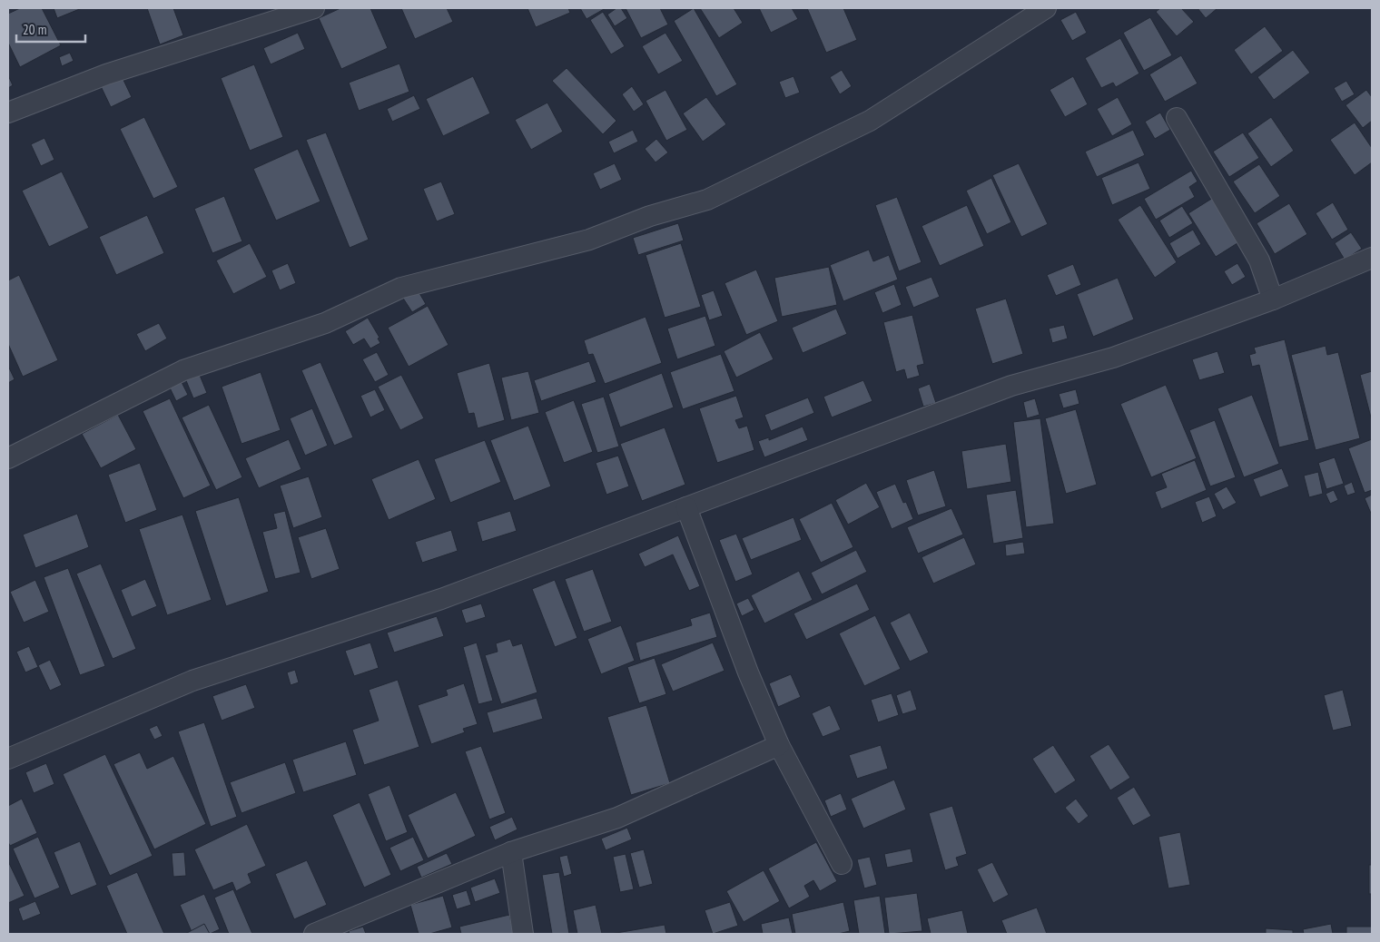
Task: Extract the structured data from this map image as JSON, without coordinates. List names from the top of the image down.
{
  "scale_bar": "20 m"
}
